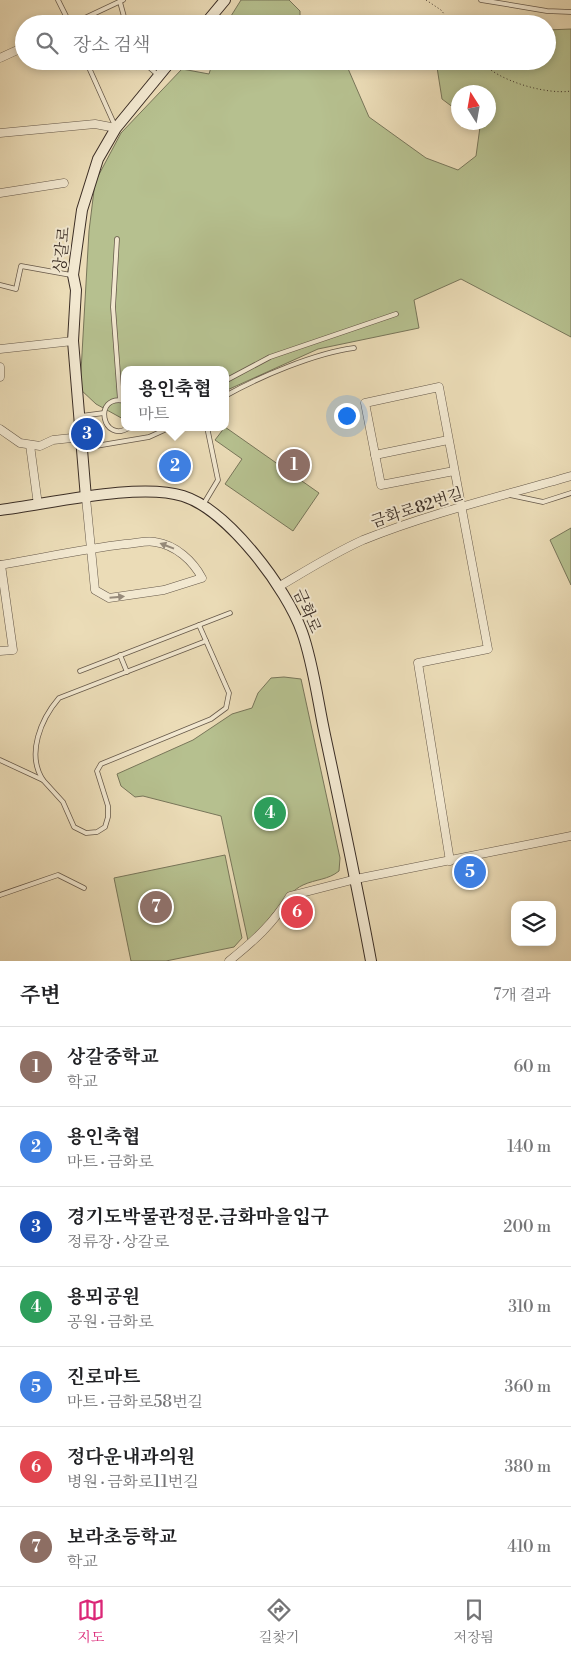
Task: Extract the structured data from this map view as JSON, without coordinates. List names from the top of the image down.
{
  "streets": {
    "street": ["상갈로", "금화로82번길", "금화로"]
  },
  "crossings": [
    ["상갈로", "금화로"],
    ["금화로82번길", "금화로"]
  ],
  "north": "top",
  "page": {
    "search": "장소 검색",
    "popup": ["용인축협", "마트"],
    "pins": [
      "3",
      "1",
      "2",
      "4",
      "5",
      "7",
      "6"
    ],
    "heading": ["주변", "7개 결과"],
    "list": [
      {
        "mark": "1",
        "name": "상갈중학교",
        "note": "학교",
        "value": "60 m"
      },
      {
        "mark": "2",
        "name": "용인축협",
        "note": "마트 · 금화로",
        "value": "140 m"
      },
      {
        "mark": "3",
        "name": "경기도박물관정문.금화마을입구",
        "note": "정류장 · 상갈로",
        "value": "200 m"
      },
      {
        "mark": "4",
        "name": "용뫼공원",
        "note": "공원 · 금화로",
        "value": "310 m"
      },
      {
        "mark": "5",
        "name": "진로마트",
        "note": "마트 · 금화로58번길",
        "value": "360 m"
      },
      {
        "mark": "6",
        "name": "정다운내과의원",
        "note": "병원 · 금화로11번길",
        "value": "380 m"
      },
      {
        "mark": "7",
        "name": "보라초등학교",
        "note": "학교",
        "value": "410 m"
      }
    ],
    "nav": ["지도", "길찾기", "저장됨"]
  }
}
